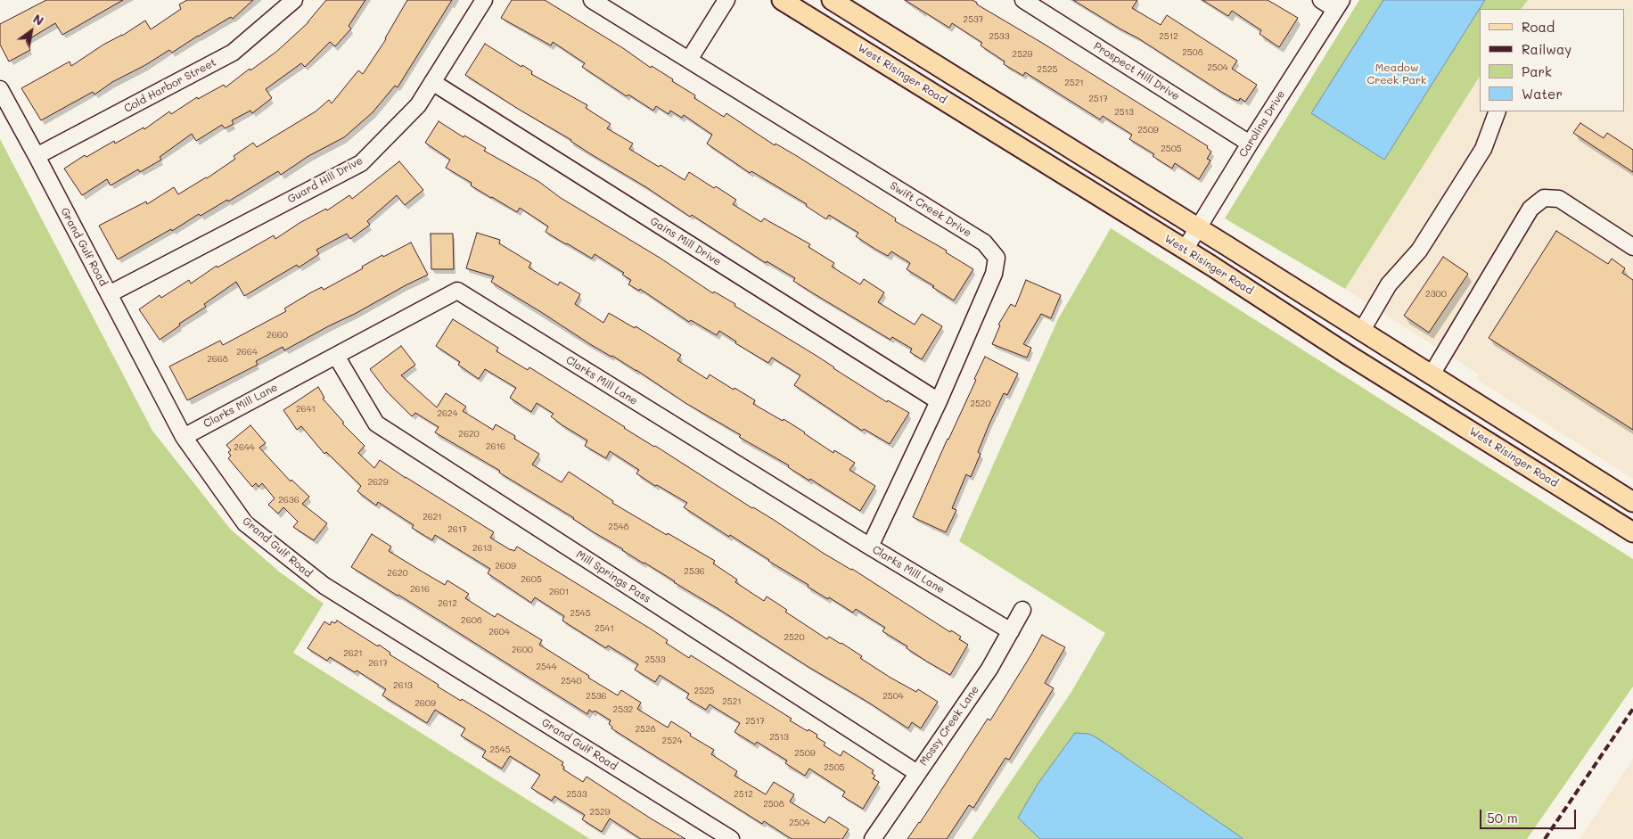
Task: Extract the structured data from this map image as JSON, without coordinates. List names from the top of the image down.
{
  "streets": {
    "main road": ["West Risinger Road"],
    "street": [
      "Prospect Hill Drive",
      "Cold Harbor Street",
      "Carolina Drive",
      "Guard Hill Drive",
      "Swift Creek Drive",
      "Gains Mill Drive",
      "Grand Gulf Road",
      "Clarks Mill Lane",
      "Mill Springs Pass",
      "Mossy Creek Lane"
    ]
  },
  "crossings": [
    ["Prospect Hill Drive", "Carolina Drive"],
    ["West Risinger Road", "Carolina Drive"],
    ["Cold Harbor Street", "Grand Gulf Road"],
    ["Guard Hill Drive", "Gains Mill Drive"],
    ["Guard Hill Drive", "Grand Gulf Road"],
    ["Swift Creek Drive", "Gains Mill Drive"],
    ["Swift Creek Drive", "Clarks Mill Lane"],
    ["Grand Gulf Road", "Clarks Mill Lane"],
    ["Clarks Mill Lane", "Mill Springs Pass"],
    ["Clarks Mill Lane", "Mossy Creek Lane"],
    ["Mill Springs Pass", "Mossy Creek Lane"]
  ],
  "parks": ["Meadow Creek Park"],
  "house_numbers": [
    "2537",
    "2533",
    "2512",
    "2508",
    "2529",
    "2504",
    "2525",
    "2521",
    "2517",
    "2513",
    "2509",
    "2505",
    "2300",
    "2660",
    "2664",
    "2668",
    "2520",
    "2641",
    "2624",
    "2620",
    "2616",
    "2644",
    "2629",
    "2636",
    "2621",
    "2548",
    "2617",
    "2613",
    "2609",
    "2536",
    "2620",
    "2605",
    "2616",
    "2601",
    "2612",
    "2545",
    "2608",
    "2541",
    "2604",
    "2520",
    "2600",
    "2621",
    "2533",
    "2617",
    "2544",
    "2540",
    "2613",
    "2525",
    "2536",
    "2504",
    "2521",
    "2609",
    "2532",
    "2517",
    "2528",
    "2513",
    "2524",
    "2545",
    "2509",
    "2505",
    "2533",
    "2512",
    "2508",
    "2529",
    "2504"
  ],
  "legend": [
    "Road",
    "Railway",
    "Park",
    "Water"
  ],
  "scale_bar": "50 m",
  "north": "top right"
}
